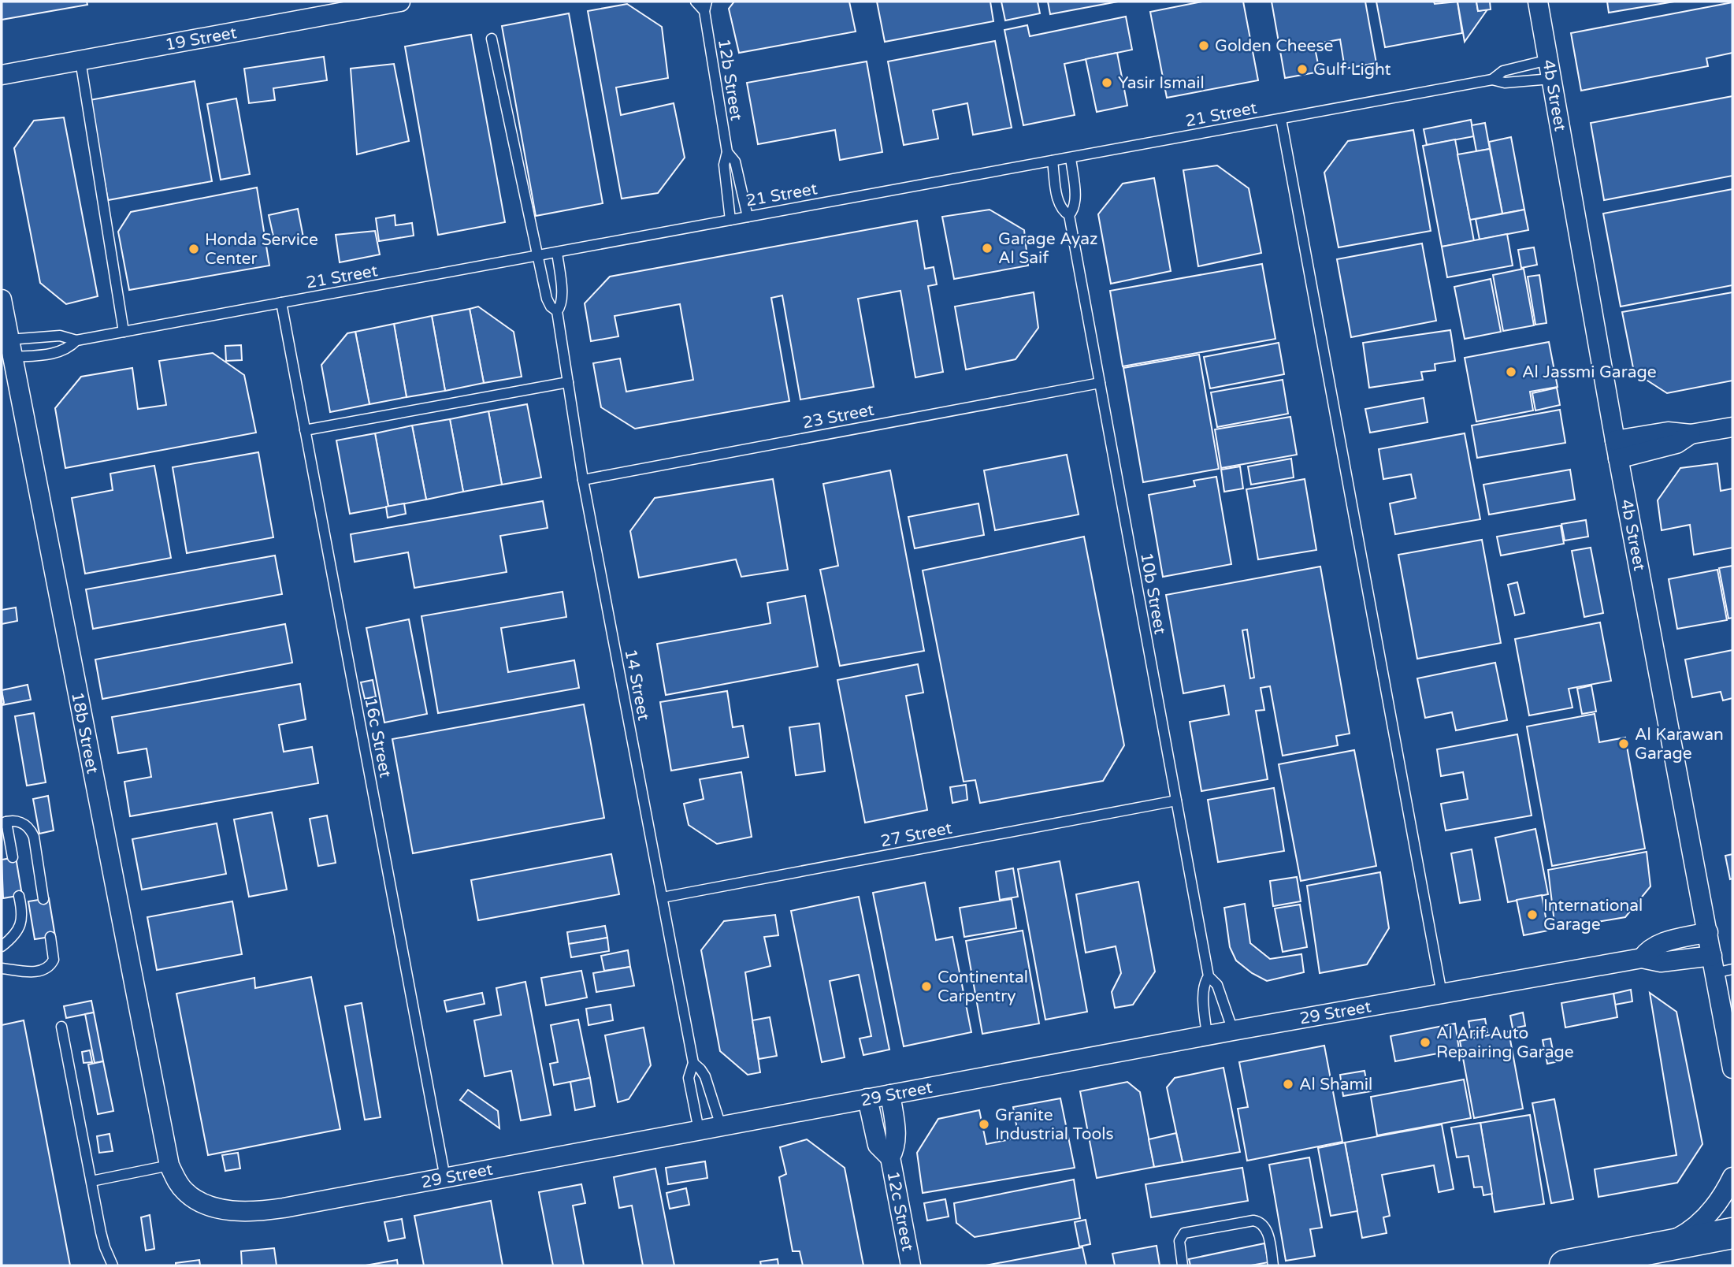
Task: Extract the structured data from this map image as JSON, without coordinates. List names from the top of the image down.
{
  "streets": {
    "street": [
      "19 Street",
      "4b Street",
      "18b Street",
      "29 Street",
      "12c Street"
    ],
    "lane": [
      "12b Street",
      "21 Street",
      "23 Street",
      "10b Street",
      "14 Street",
      "16c Street",
      "27 Street"
    ]
  },
  "crossings": [
    ["12b Street", "21 Street"],
    ["4b Street", "21 Street"],
    ["4b Street", "29 Street"],
    ["21 Street", "10b Street"],
    ["21 Street", "14 Street"],
    ["21 Street", "18b Street"],
    ["21 Street", "16c Street"],
    ["23 Street", "10b Street"],
    ["23 Street", "14 Street"],
    ["10b Street", "27 Street"],
    ["10b Street", "29 Street"],
    ["14 Street", "27 Street"],
    ["14 Street", "29 Street"],
    ["18b Street", "29 Street"],
    ["16c Street", "29 Street"],
    ["29 Street", "12c Street"]
  ],
  "places": [
    "Golden Cheese",
    "Gulf Light",
    "Yasir Ismail",
    "Garage Ayaz Al Saif",
    "Honda Service Center",
    "Al Jassmi Garage",
    "Al Karawan Garage",
    "International Garage",
    "Continental Carpentry",
    "Al Arif Auto Repairing Garage",
    "Al Shamil",
    "Granite Industrial Tools"
  ]
}
